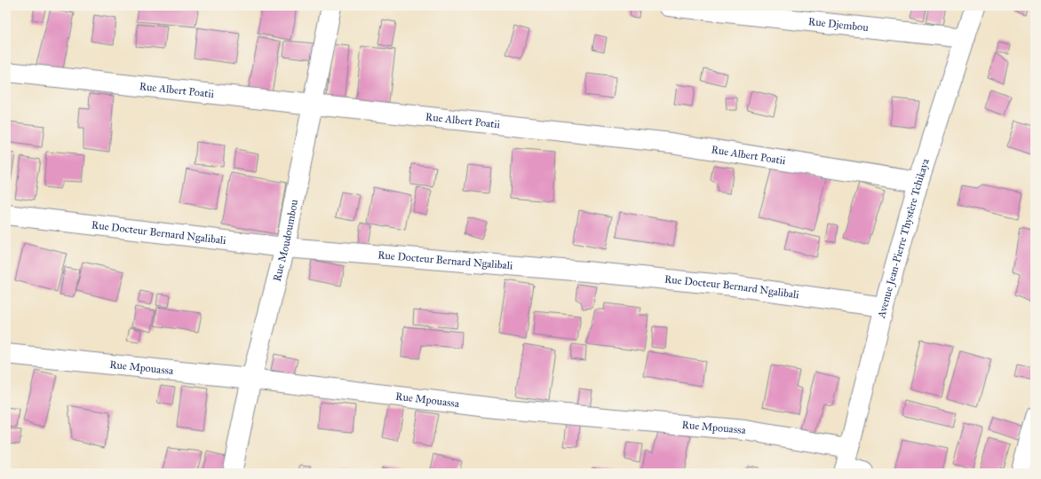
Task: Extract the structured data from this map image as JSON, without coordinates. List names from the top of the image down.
{
  "streets": {
    "street": [
      "Rue Djembou",
      "Rue Albert Poatii",
      "Rue Docteur Bernard Ngalibali",
      "Avenue Jean-Pierre Thystère Tchikaya",
      "Rue Moudoumbou",
      "Rue Mpouassa"
    ]
  },
  "crossings": [
    ["Rue Djembou", "Avenue Jean-Pierre Thystère Tchikaya"],
    ["Rue Albert Poatii", "Avenue Jean-Pierre Thystère Tchikaya"],
    ["Rue Albert Poatii", "Rue Moudoumbou"],
    ["Rue Docteur Bernard Ngalibali", "Avenue Jean-Pierre Thystère Tchikaya"],
    ["Rue Docteur Bernard Ngalibali", "Rue Moudoumbou"],
    ["Avenue Jean-Pierre Thystère Tchikaya", "Rue Mpouassa"],
    ["Rue Moudoumbou", "Rue Mpouassa"]
  ]
}
